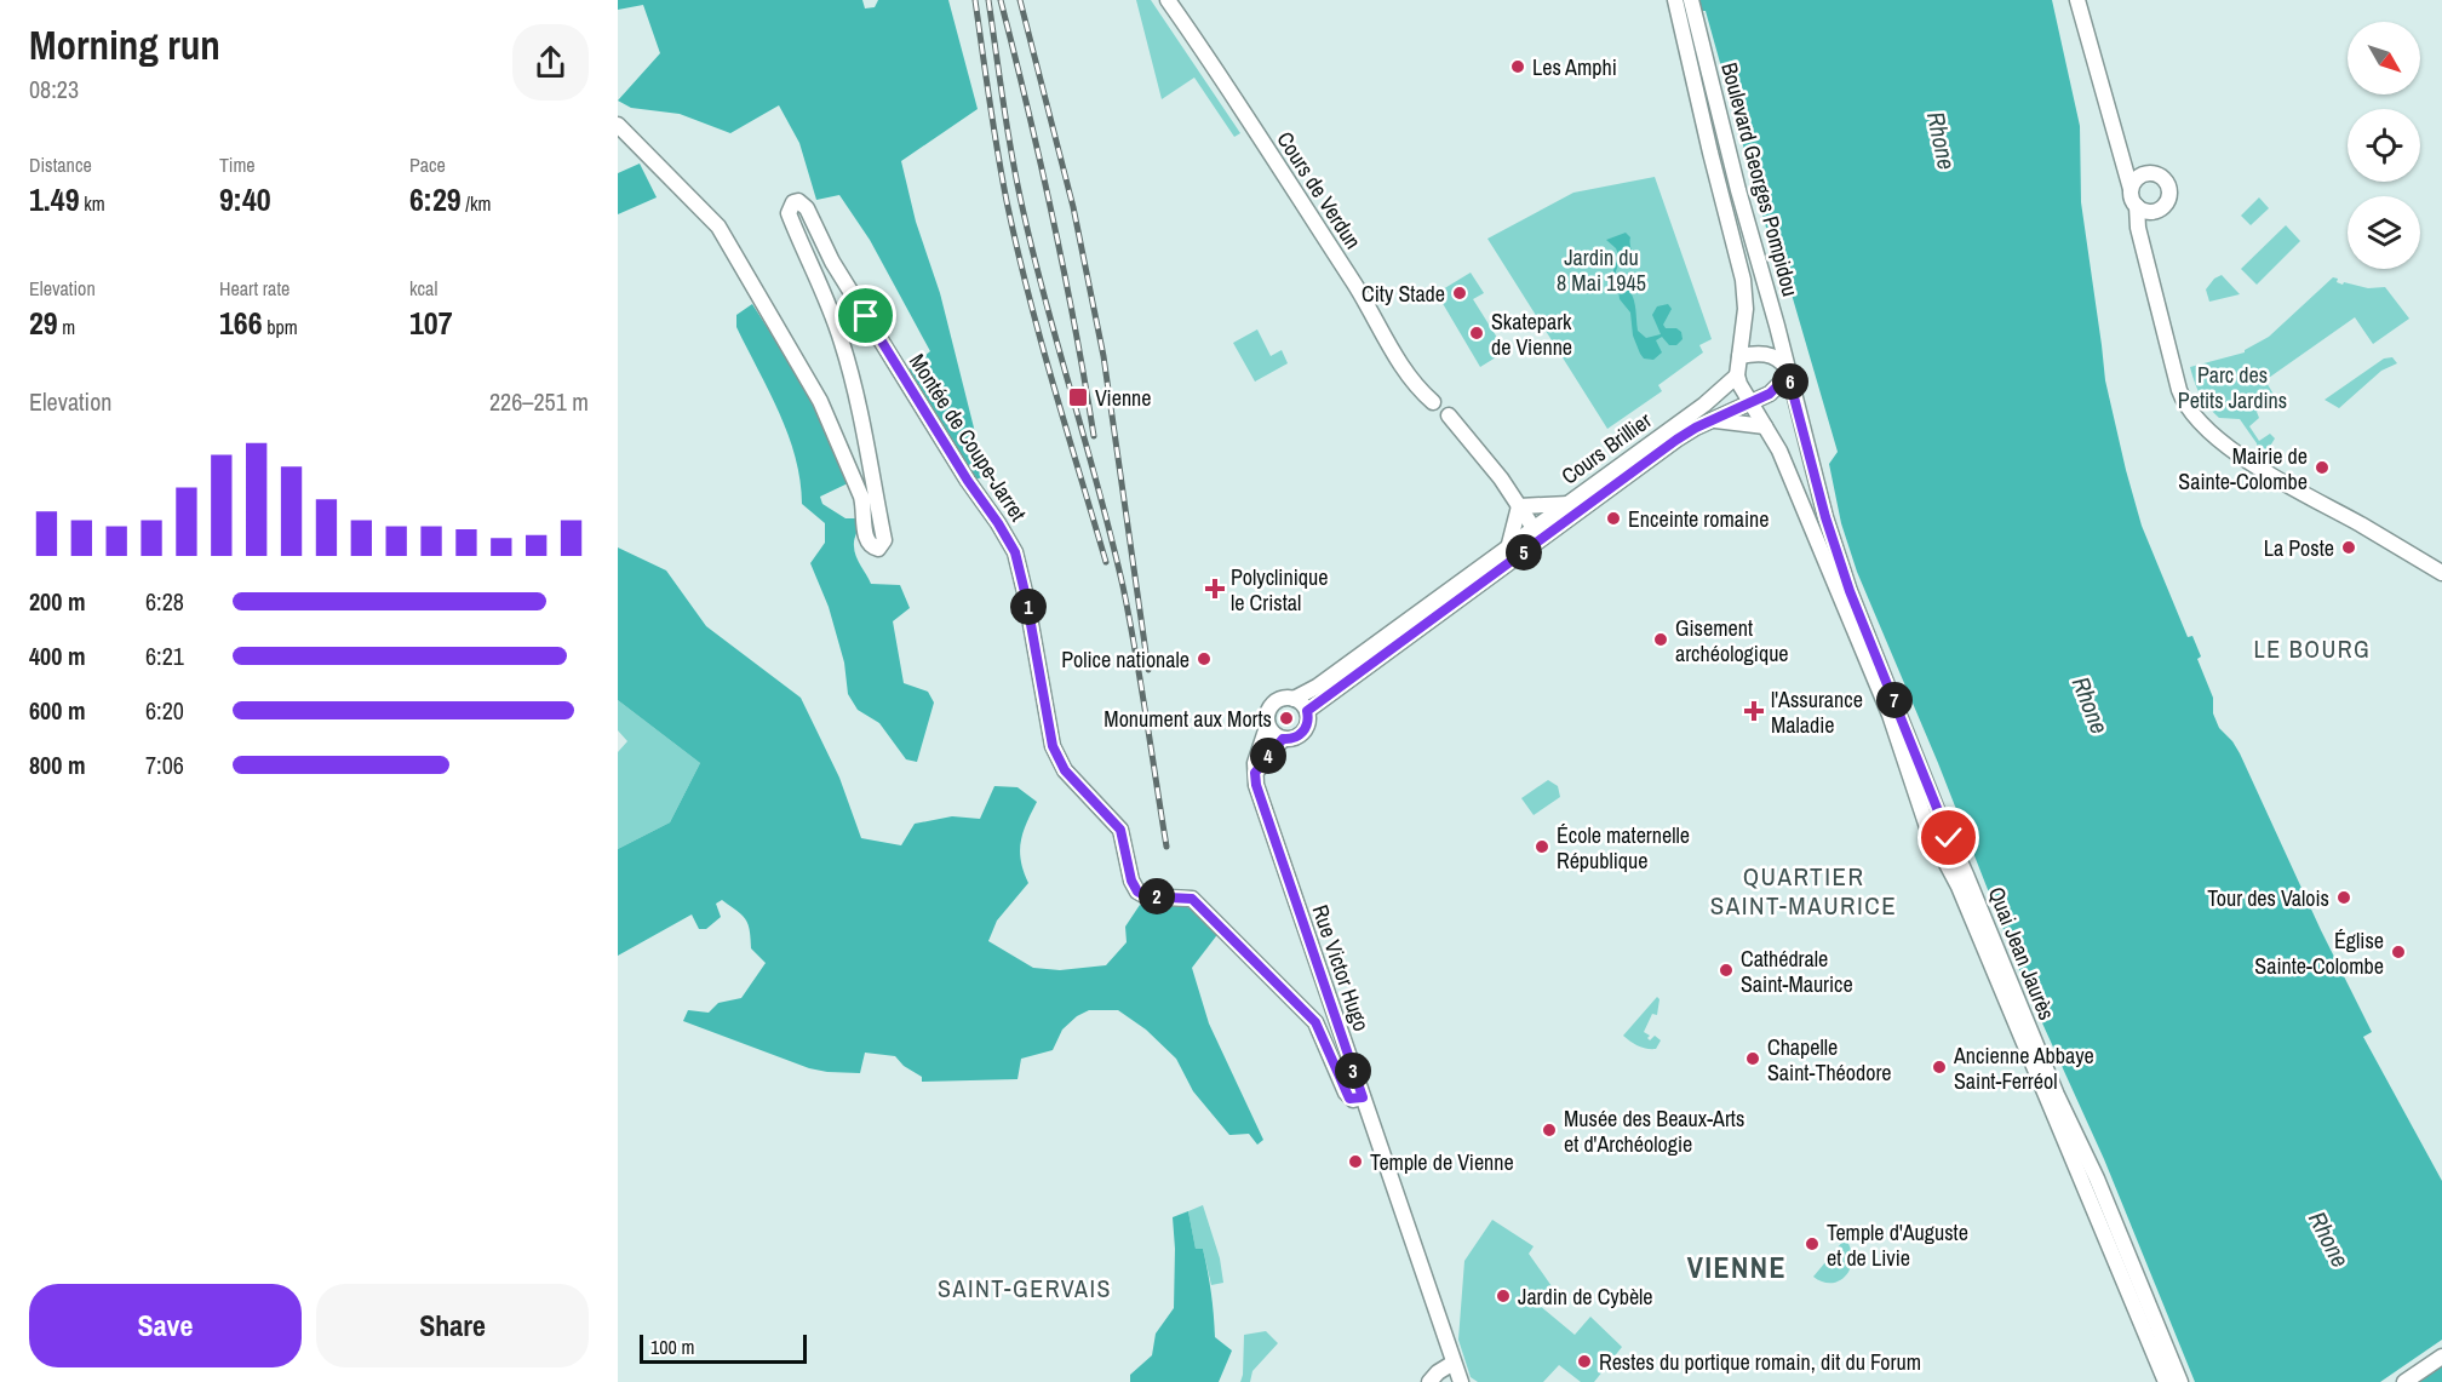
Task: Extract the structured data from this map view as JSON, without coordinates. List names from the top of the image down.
{
  "streets": {
    "main road": [
      "Boulevard Georges Pompidou",
      "Cours de Verdun",
      "Montée de Coupe-Jarret",
      "Cours Brillier",
      "Quai Jean Jaurès",
      "Rue Victor Hugo"
    ]
  },
  "crossings": [
    ["Boulevard Georges Pompidou", "Cours Brillier"],
    ["Boulevard Georges Pompidou", "Quai Jean Jaurès"],
    ["Montée de Coupe-Jarret", "Rue Victor Hugo"],
    ["Cours Brillier", "Quai Jean Jaurès"],
    ["Cours Brillier", "Rue Victor Hugo"]
  ],
  "districts": [
    "LE BOURG",
    "QUARTIER SAINT-MAURICE",
    "VIENNE",
    "SAINT-GERVAIS"
  ],
  "water": ["Rhone"],
  "parks": ["Jardin du 8 Mai 1945", "Parc des Petits Jardins"],
  "places": {
    "other": [
      "Les Amphi",
      "City Stade",
      "Skatepark de Vienne",
      "Mairie de Sainte-Colombe",
      "Enceinte romaine",
      "La Poste",
      "Gisement archéologique",
      "Police nationale",
      "Monument aux Morts",
      "École maternelle République",
      "Tour des Valois",
      "Église Sainte-Colombe",
      "Cathédrale Saint-Maurice",
      "Chapelle Saint-Théodore",
      "Ancienne Abbaye Saint-Ferréol",
      "Musée des Beaux-Arts et d'Archéologie",
      "Temple de Vienne",
      "Temple d'Auguste et de Livie",
      "Jardin de Cybèle",
      "Restes du portique romain, dit du Forum"
    ],
    "transit": ["Vienne"],
    "health": ["Polyclinique le Cristal", "l'Assurance Maladie"]
  },
  "scale_bar": "100 m",
  "north": "bottom right",
  "page": {
    "heading": ["Morning run", "08:23"],
    "stats": [
      ["Distance", "1.49 km"],
      ["Time", "9:40"],
      ["Pace", "6:29 /km"],
      ["Elevation", "29 m"],
      ["Heart rate", "166 bpm"],
      ["kcal", "107"]
    ],
    "pins": [
      "6",
      "5",
      "1",
      "7",
      "4",
      "2",
      "3"
    ],
    "chart": ["Elevation", "226–251 m"],
    "list": [
      {
        "name": "200 m",
        "note": "6:28"
      },
      {
        "name": "400 m",
        "note": "6:21"
      },
      {
        "name": "600 m",
        "note": "6:20"
      },
      {
        "name": "800 m",
        "note": "7:06"
      }
    ],
    "buttons": ["Save", "Share"],
    "scale": "100 m"
  }
}
